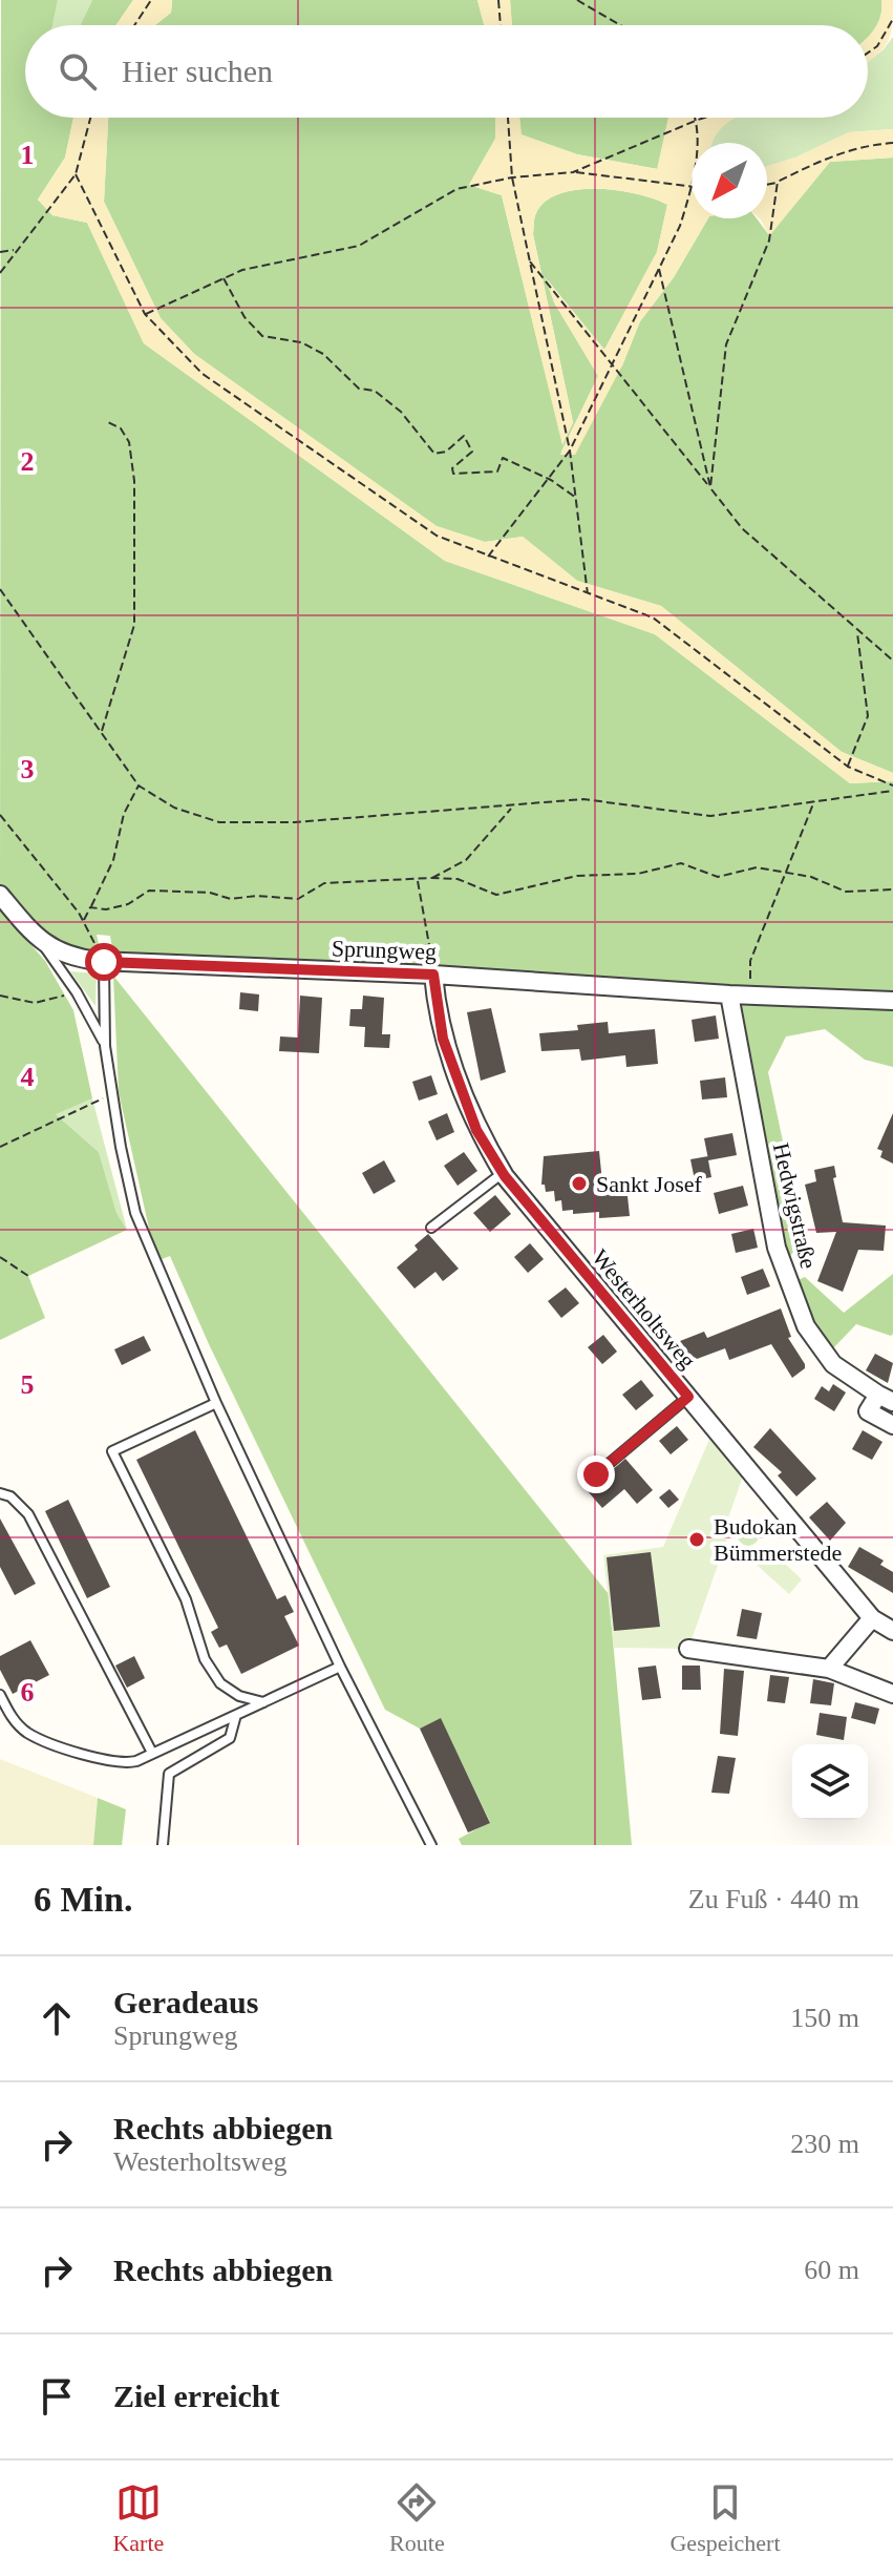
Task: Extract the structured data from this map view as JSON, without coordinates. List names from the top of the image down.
{
  "streets": {
    "street": ["Sprungweg", "Hedwigstraße", "Westerholtsweg"]
  },
  "crossings": [
    ["Sprungweg", "Hedwigstraße"],
    ["Sprungweg", "Westerholtsweg"]
  ],
  "places": ["Sankt Josef", "Budokan Bümmerstede"],
  "north": "bottom left",
  "page": {
    "search": "Hier suchen",
    "heading": ["6 Min.", "Zu Fuß · 440 m"],
    "list": [
      ["Geradeaus", "Sprungweg", "150 m"],
      ["Rechts abbiegen", "Westerholtsweg", "230 m"],
      ["Rechts abbiegen", "60 m"],
      "Ziel erreicht"
    ],
    "nav": ["Karte", "Route", "Gespeichert"]
  },
  "grid": {
    "rows": [
      "1",
      "2",
      "3",
      "4",
      "5",
      "6"
    ]
  }
}
